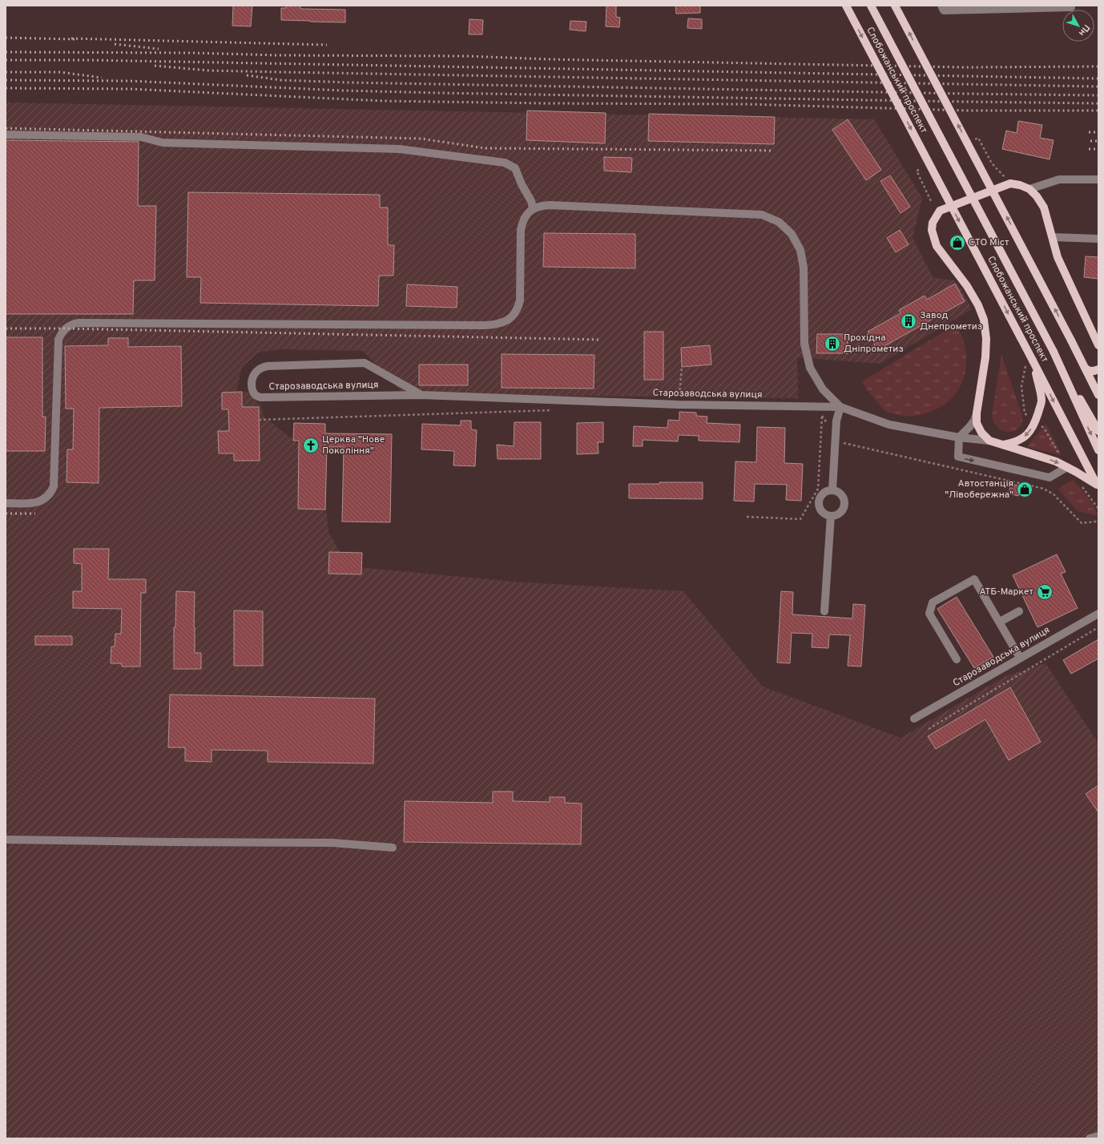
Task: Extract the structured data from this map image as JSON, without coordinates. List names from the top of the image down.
{
  "streets": {
    "main road": ["Слобожанський проспект"],
    "street": ["Старозаводська вулиця"]
  },
  "places": {
    "shop": ["СТО Міст", "Автостанція \"Лівобережна\""],
    "building": ["Завод Днепрометиз", "Прохідна Дніпрометиз"],
    "church": ["Церква \"Нове Покоління\""],
    "supermarket": ["АТБ-Маркет"]
  },
  "north": "bottom right"
}
